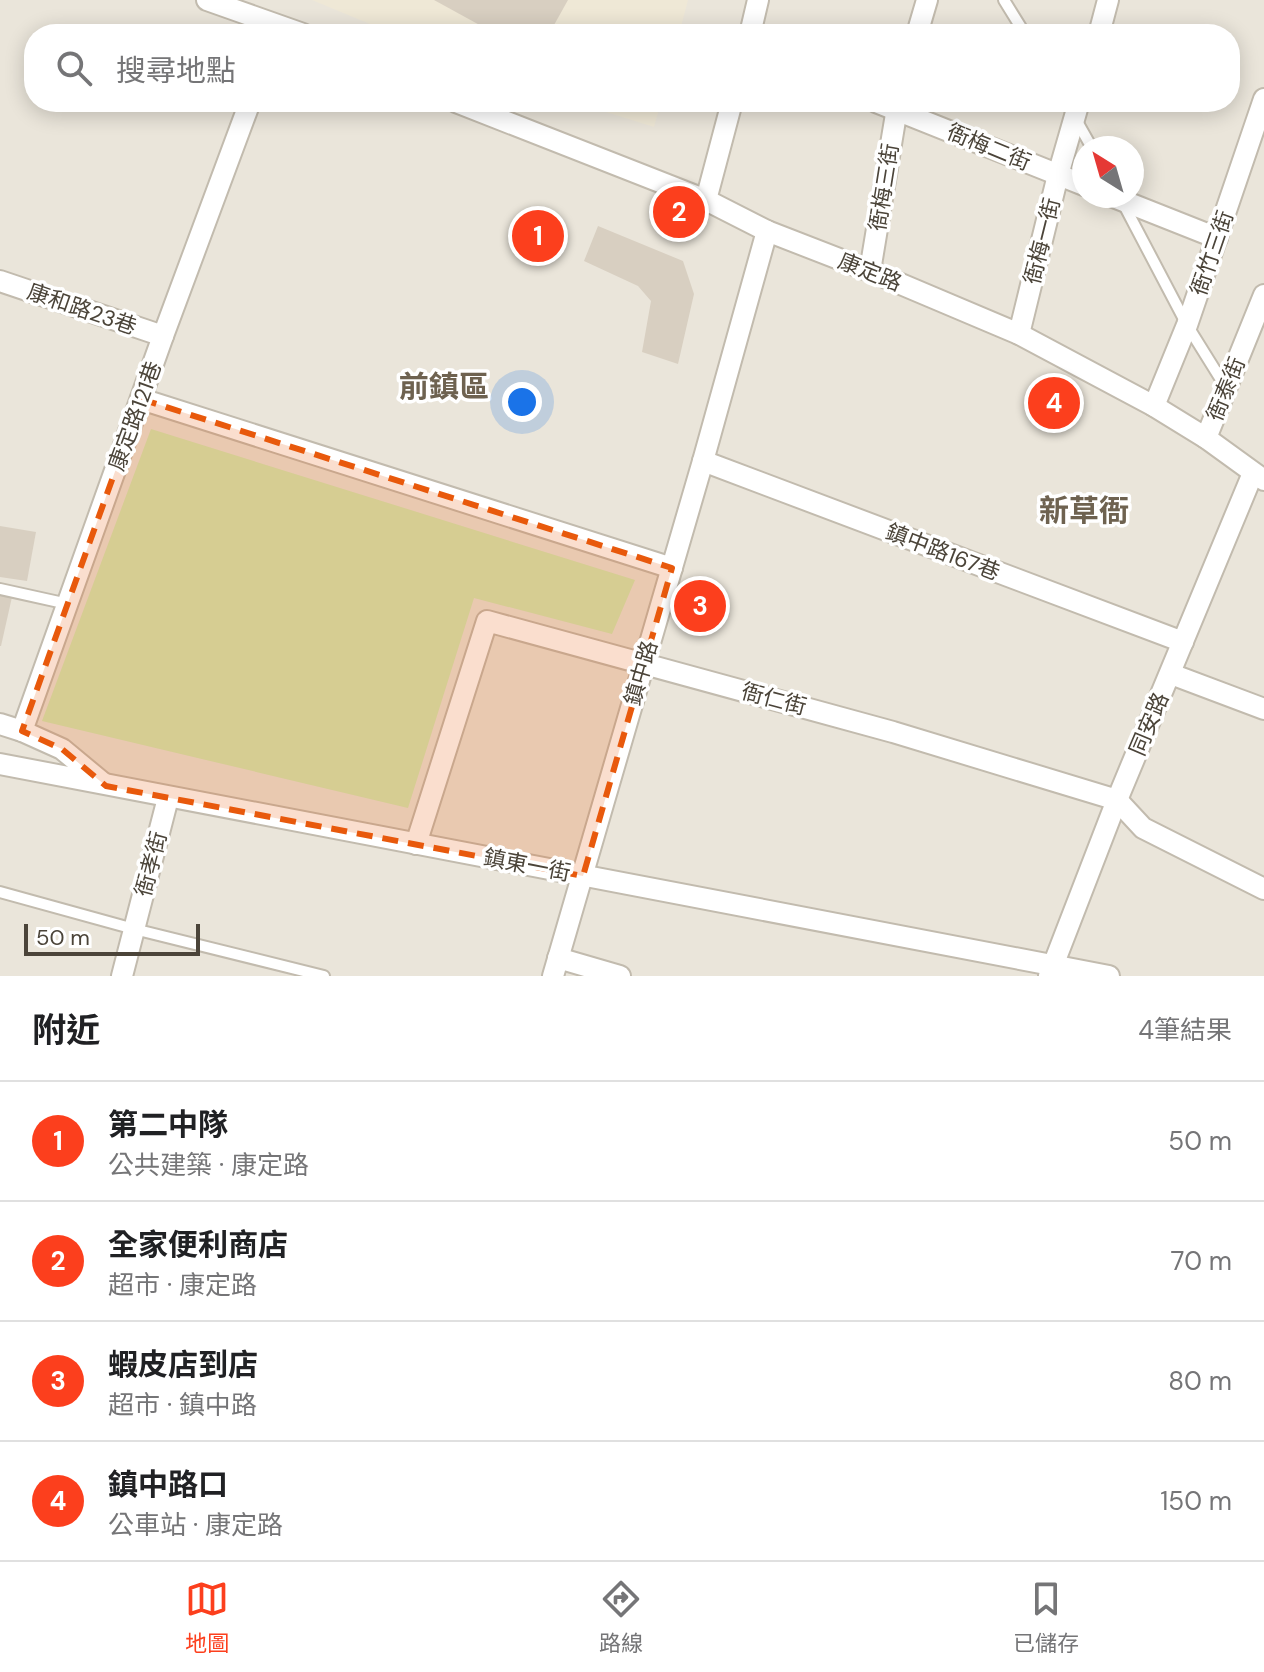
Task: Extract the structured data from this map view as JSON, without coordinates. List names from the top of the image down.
{
  "streets": {
    "street": [
      "衙梅二街",
      "衙梅三街",
      "衙梅一街",
      "衙竹三街",
      "康定路",
      "康和路23巷",
      "衙泰街",
      "康定路121巷",
      "鎮中路167巷",
      "鎮中路",
      "衙仁街",
      "同安路",
      "衙孝街",
      "鎮東一街"
    ]
  },
  "crossings": [
    ["衙梅二街", "衙梅一街"],
    ["衙梅三街", "康定路"],
    ["衙梅一街", "康定路"],
    ["衙竹三街", "康定路"],
    ["康定路", "衙泰街"],
    ["康定路", "鎮中路"],
    ["康定路", "同安路"],
    ["康和路23巷", "康定路121巷"],
    ["鎮中路167巷", "鎮中路"],
    ["鎮中路167巷", "同安路"],
    ["鎮中路", "衙仁街"],
    ["鎮中路", "鎮東一街"],
    ["衙仁街", "同安路"],
    ["衙仁街", "鎮東一街"],
    ["同安路", "鎮東一街"],
    ["衙孝街", "鎮東一街"]
  ],
  "districts": ["前鎮區", "新草衙"],
  "scale_bar": "50 m",
  "north": "top left",
  "page": {
    "search": "搜尋地點",
    "pins": [
      "2",
      "1",
      "4",
      "3"
    ],
    "scale": "50 m",
    "heading": ["附近", "4筆結果"],
    "list": [
      {
        "mark": "1",
        "name": "第二中隊",
        "note": "公共建築 · 康定路",
        "value": "50 m"
      },
      {
        "mark": "2",
        "name": "全家便利商店",
        "note": "超市 · 康定路",
        "value": "70 m"
      },
      {
        "mark": "3",
        "name": "蝦皮店到店",
        "note": "超市 · 鎮中路",
        "value": "80 m"
      },
      {
        "mark": "4",
        "name": "鎮中路口",
        "note": "公車站 · 康定路",
        "value": "150 m"
      }
    ],
    "nav": ["地圖", "路線", "已儲存"]
  }
}
